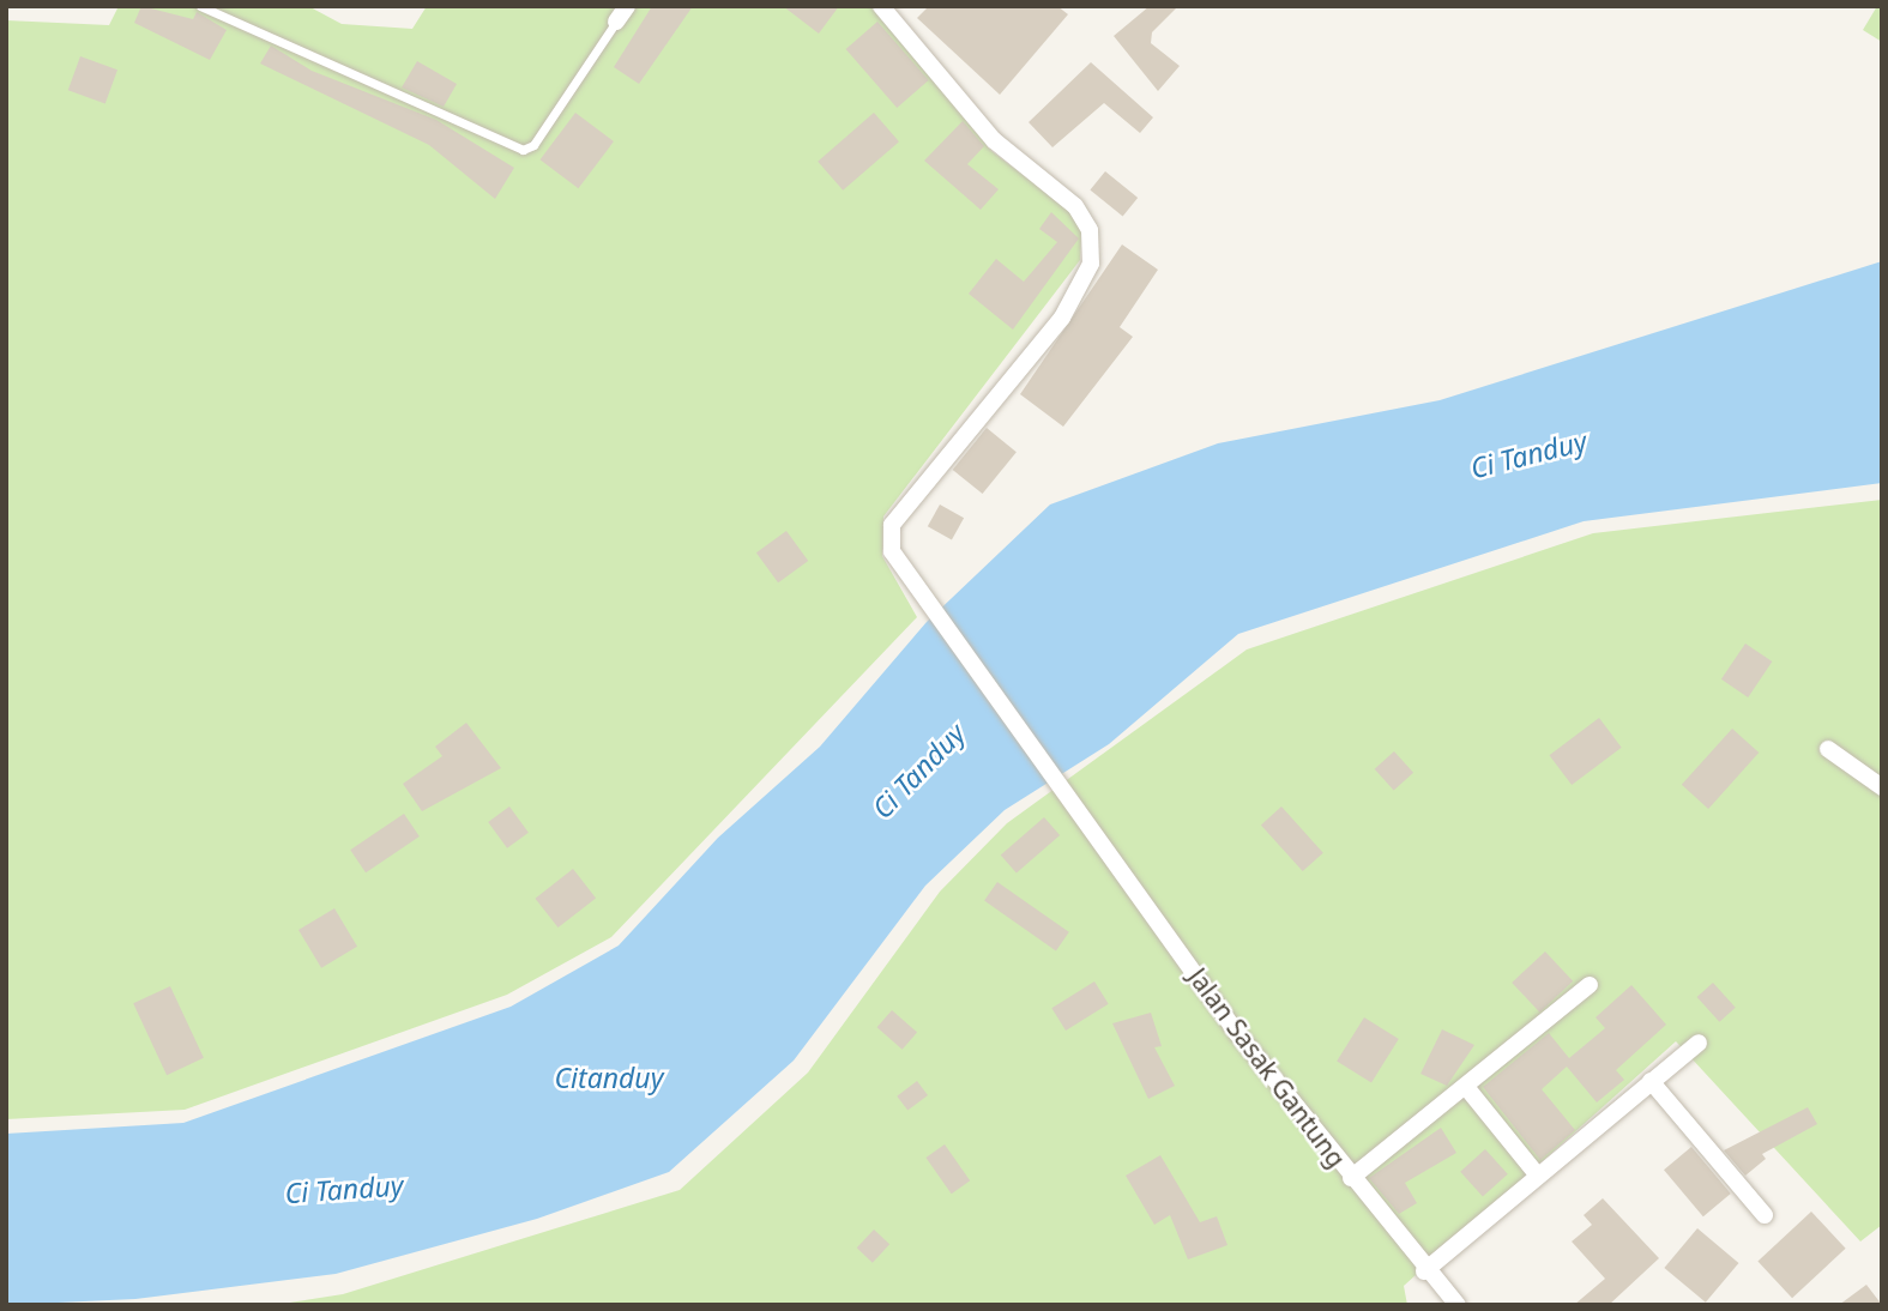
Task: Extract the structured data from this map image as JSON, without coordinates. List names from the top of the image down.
{
  "streets": {
    "street": ["Jalan Sasak Gantung"]
  },
  "water": ["Ci Tanduy", "Citanduy"]
}
